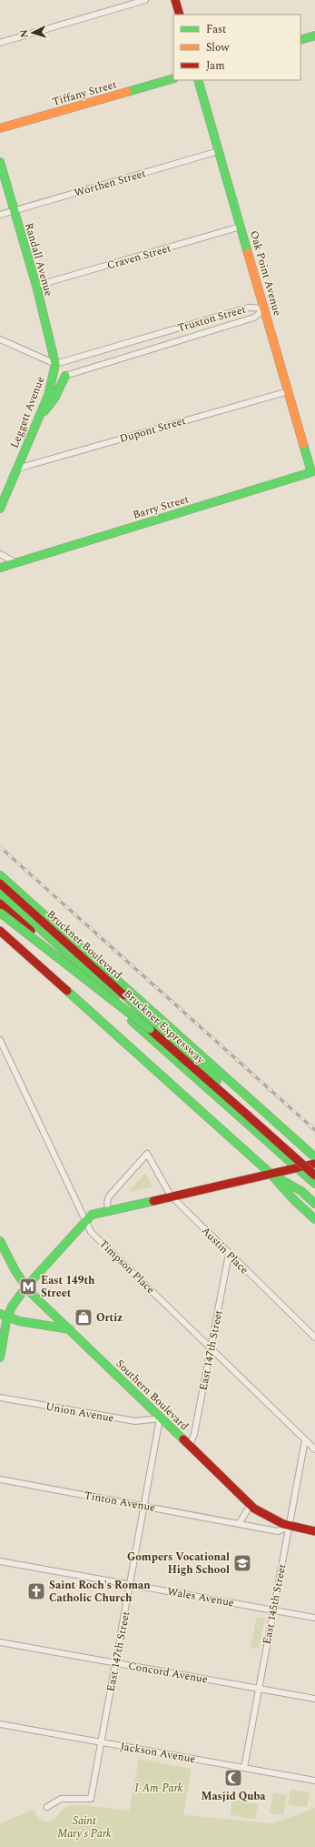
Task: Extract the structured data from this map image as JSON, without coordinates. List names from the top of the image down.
{
  "streets": {
    "main road": [
      "Tiffany Street",
      "Randall Avenue",
      "Oak Point Avenue",
      "Leggett Avenue",
      "Barry Street",
      "Bruckner Boulevard",
      "Bruckner Expressway",
      "Southern Boulevard"
    ],
    "street": [
      "Worthen Street",
      "Craven Street",
      "Truxton Street",
      "Dupont Street",
      "Austin Place",
      "Timpson Place",
      "East 147th Street",
      "Union Avenue",
      "Tinton Avenue",
      "Wales Avenue",
      "East 145th Street",
      "Concord Avenue",
      "Jackson Avenue"
    ]
  },
  "crossings": [
    ["Worthen Street", "Randall Avenue"],
    ["Worthen Street", "Oak Point Avenue"],
    ["Craven Street", "Randall Avenue"],
    ["Craven Street", "Oak Point Avenue"],
    ["Randall Avenue", "Truxton Street"],
    ["Randall Avenue", "Leggett Avenue"],
    ["Oak Point Avenue", "Truxton Street"],
    ["Oak Point Avenue", "Dupont Street"],
    ["Oak Point Avenue", "Barry Street"],
    ["Truxton Street", "Leggett Avenue"],
    ["Leggett Avenue", "Dupont Street"],
    ["Austin Place", "East 147th Street"],
    ["Timpson Place", "East 147th Street"],
    ["Timpson Place", "East 145th Street"],
    ["East 147th Street", "Southern Boulevard"],
    ["East 147th Street", "Union Avenue"],
    ["East 147th Street", "Tinton Avenue"],
    ["East 147th Street", "Wales Avenue"],
    ["East 147th Street", "Concord Avenue"],
    ["East 147th Street", "Jackson Avenue"],
    ["Southern Boulevard", "Union Avenue"],
    ["Southern Boulevard", "Tinton Avenue"],
    ["Southern Boulevard", "East 145th Street"],
    ["Tinton Avenue", "East 145th Street"],
    ["Wales Avenue", "East 145th Street"],
    ["East 145th Street", "Concord Avenue"],
    ["East 145th Street", "Jackson Avenue"]
  ],
  "parks": ["I-Am-Park", "Saint Mary's Park"],
  "places": {
    "metro station": ["East 149th Street"],
    "shop": ["Ortiz"],
    "school or university": ["Gompers Vocational High School"],
    "church": ["Saint Roch's Roman Catholic Church"],
    "mosque": ["Masjid Quba"]
  },
  "legend": ["Fast", "Slow", "Jam"],
  "north": "left"
}
